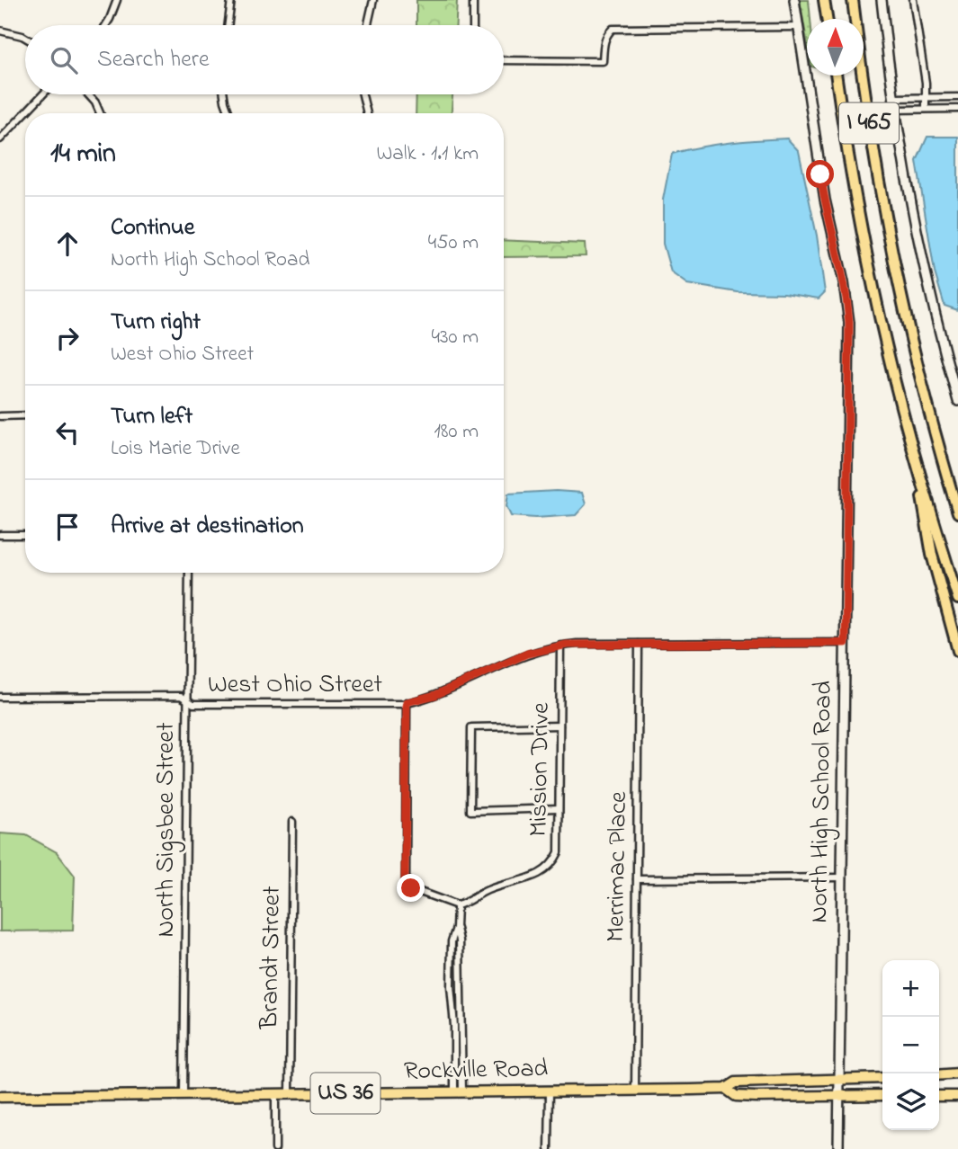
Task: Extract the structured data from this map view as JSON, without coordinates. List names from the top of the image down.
{
  "streets": {
    "highway": ["I 465"],
    "main road": ["Rockville Road", "US 36"],
    "street": [
      "West Ohio Street",
      "Mission Drive",
      "North High School Road",
      "North Sigsbee Street",
      "Merrimac Place",
      "Brandt Street"
    ]
  },
  "crossings": [
    ["West Ohio Street", "Mission Drive"],
    ["West Ohio Street", "North High School Road"],
    ["West Ohio Street", "North Sigsbee Street"],
    ["West Ohio Street", "Merrimac Place"],
    ["North High School Road", "Rockville Road"],
    ["North Sigsbee Street", "Rockville Road"],
    ["Merrimac Place", "Rockville Road"],
    ["Brandt Street", "Rockville Road"]
  ],
  "north": "top",
  "page": {
    "search": "Search here",
    "heading": ["14 min", "Walk · 1.1 km"],
    "list": [
      ["Continue", "North High School Road", "450 m"],
      ["Turn right", "West Ohio Street", "430 m"],
      ["Turn left", "Lois Marie Drive", "180 m"],
      "Arrive at destination"
    ],
    "map_buttons": ["+", "−"]
  }
}
